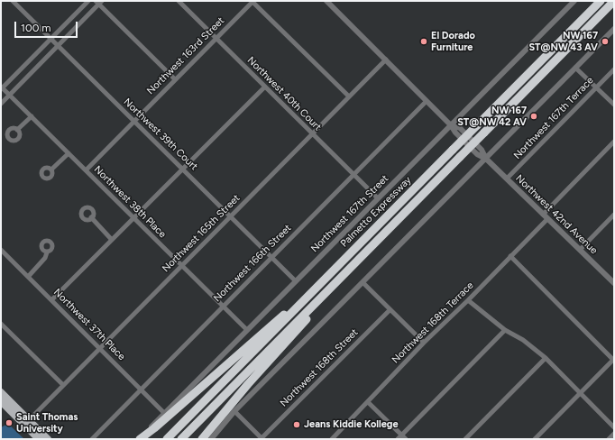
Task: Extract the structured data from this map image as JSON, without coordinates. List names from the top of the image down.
{
  "streets": {
    "highway": ["Palmetto Expressway"],
    "street": [
      "Northwest 163rd Street",
      "Northwest 40th Court",
      "Northwest 167th Terrace",
      "Northwest 39th Court",
      "Northwest 38th Place",
      "Northwest 167th Street",
      "Northwest 42nd Avenue",
      "Northwest 165th Street",
      "Northwest 166th Street",
      "Northwest 168th Terrace",
      "Northwest 37th Place",
      "Northwest 168th Street"
    ]
  },
  "crossings": [
    ["Northwest 163rd Street", "Northwest 40th Court"],
    ["Northwest 163rd Street", "Northwest 39th Court"],
    ["Northwest 163rd Street", "Northwest 38th Place"],
    ["Northwest 40th Court", "Northwest 167th Street"],
    ["Northwest 40th Court", "Northwest 165th Street"],
    ["Northwest 40th Court", "Northwest 166th Street"],
    ["Northwest 167th Terrace", "Northwest 42nd Avenue"],
    ["Northwest 39th Court", "Northwest 167th Street"],
    ["Northwest 39th Court", "Northwest 165th Street"],
    ["Northwest 39th Court", "Northwest 166th Street"],
    ["Northwest 38th Place", "Northwest 167th Street"],
    ["Northwest 38th Place", "Northwest 165th Street"],
    ["Northwest 38th Place", "Northwest 166th Street"],
    ["Northwest 167th Street", "Northwest 42nd Avenue"],
    ["Northwest 167th Street", "Northwest 37th Place"],
    ["Northwest 42nd Avenue", "Northwest 165th Street"],
    ["Northwest 42nd Avenue", "Northwest 166th Street"],
    ["Northwest 42nd Avenue", "Northwest 168th Terrace"],
    ["Northwest 165th Street", "Northwest 37th Place"],
    ["Northwest 166th Street", "Northwest 37th Place"]
  ],
  "places": [
    "El Dorado Furniture",
    "NW 167 ST@NW 43 AV",
    "NW 167 ST@NW 42 AV",
    "Saint Thomas University",
    "Jeans Kiddie Kollege"
  ],
  "scale_bar": "100 m"
}
